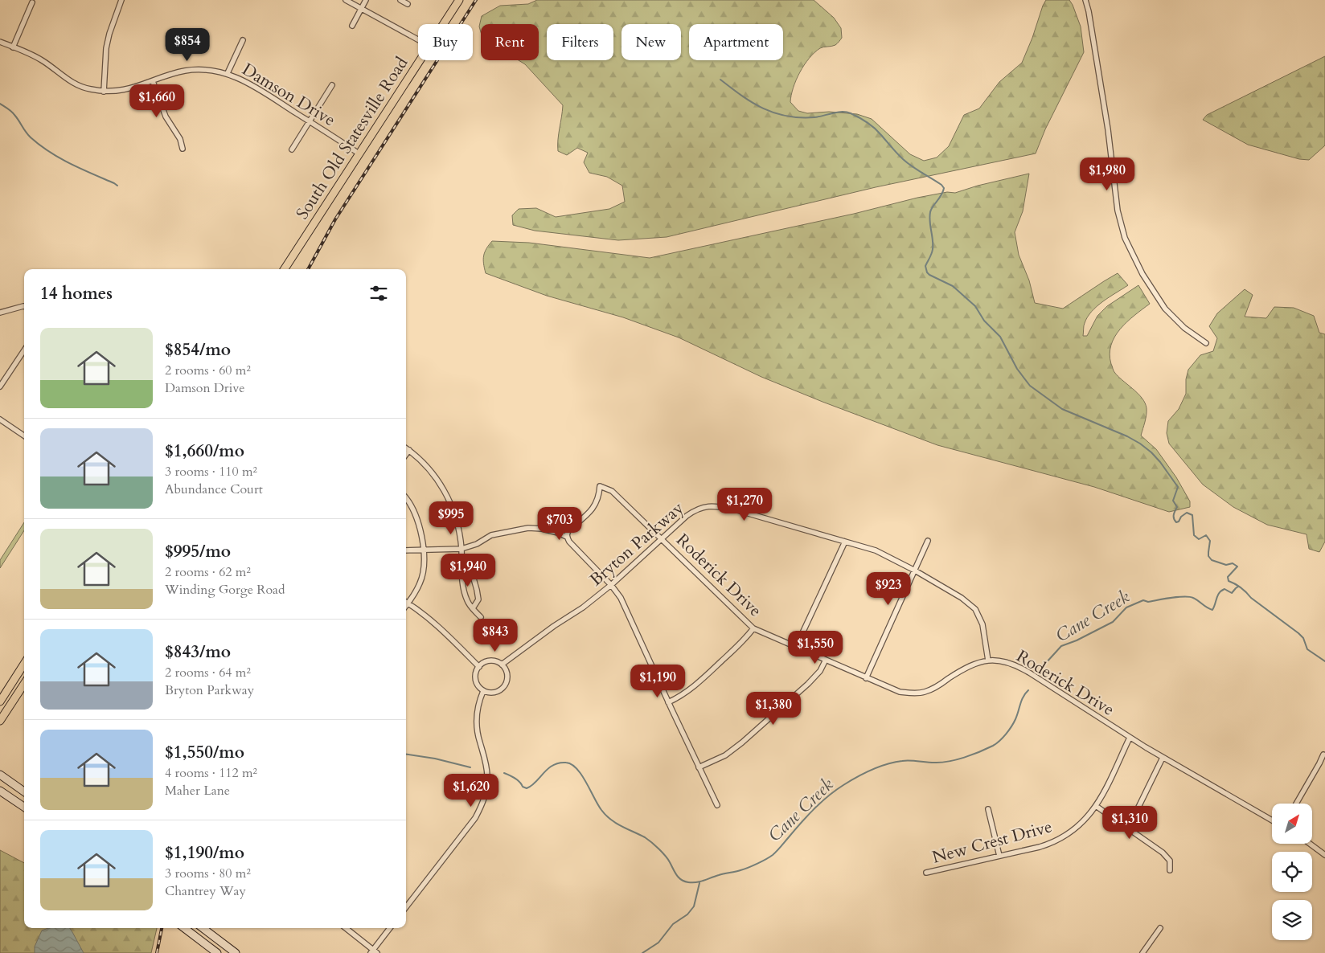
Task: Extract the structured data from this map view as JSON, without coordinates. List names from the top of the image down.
{
  "streets": {
    "main road": ["South Old Statesville Road"],
    "street": [
      "Damson Drive",
      "Bryton Parkway",
      "Roderick Drive",
      "New Crest Drive"
    ]
  },
  "crossings": [
    ["Damson Drive", "South Old Statesville Road"],
    ["Bryton Parkway", "Roderick Drive"],
    ["Roderick Drive", "New Crest Drive"]
  ],
  "water": ["Cane Creek"],
  "north": "top right",
  "page": {
    "chip": [
      "Buy",
      "Rent",
      "Filters",
      "New",
      "Apartment"
    ],
    "price": [
      "$854",
      "$1,660",
      "$1,980",
      "$1,270",
      "$995",
      "$703",
      "$1,940",
      "$923",
      "$843",
      "$1,550",
      "$1,190",
      "$1,380",
      "$1,620",
      "$1,310"
    ],
    "heading": "14 homes",
    "list": [
      {
        "name": "$854/mo",
        "note": "2 rooms · 60 m² · Damson Drive"
      },
      {
        "name": "$1,660/mo",
        "note": "3 rooms · 110 m² · Abundance Court"
      },
      {
        "name": "$995/mo",
        "note": "2 rooms · 62 m² · Winding Gorge Road"
      },
      {
        "name": "$843/mo",
        "note": "2 rooms · 64 m² · Bryton Parkway"
      },
      {
        "name": "$1,550/mo",
        "note": "4 rooms · 112 m² · Maher Lane"
      },
      {
        "name": "$1,190/mo",
        "note": "3 rooms · 80 m² · Chantrey Way"
      }
    ]
  }
}
